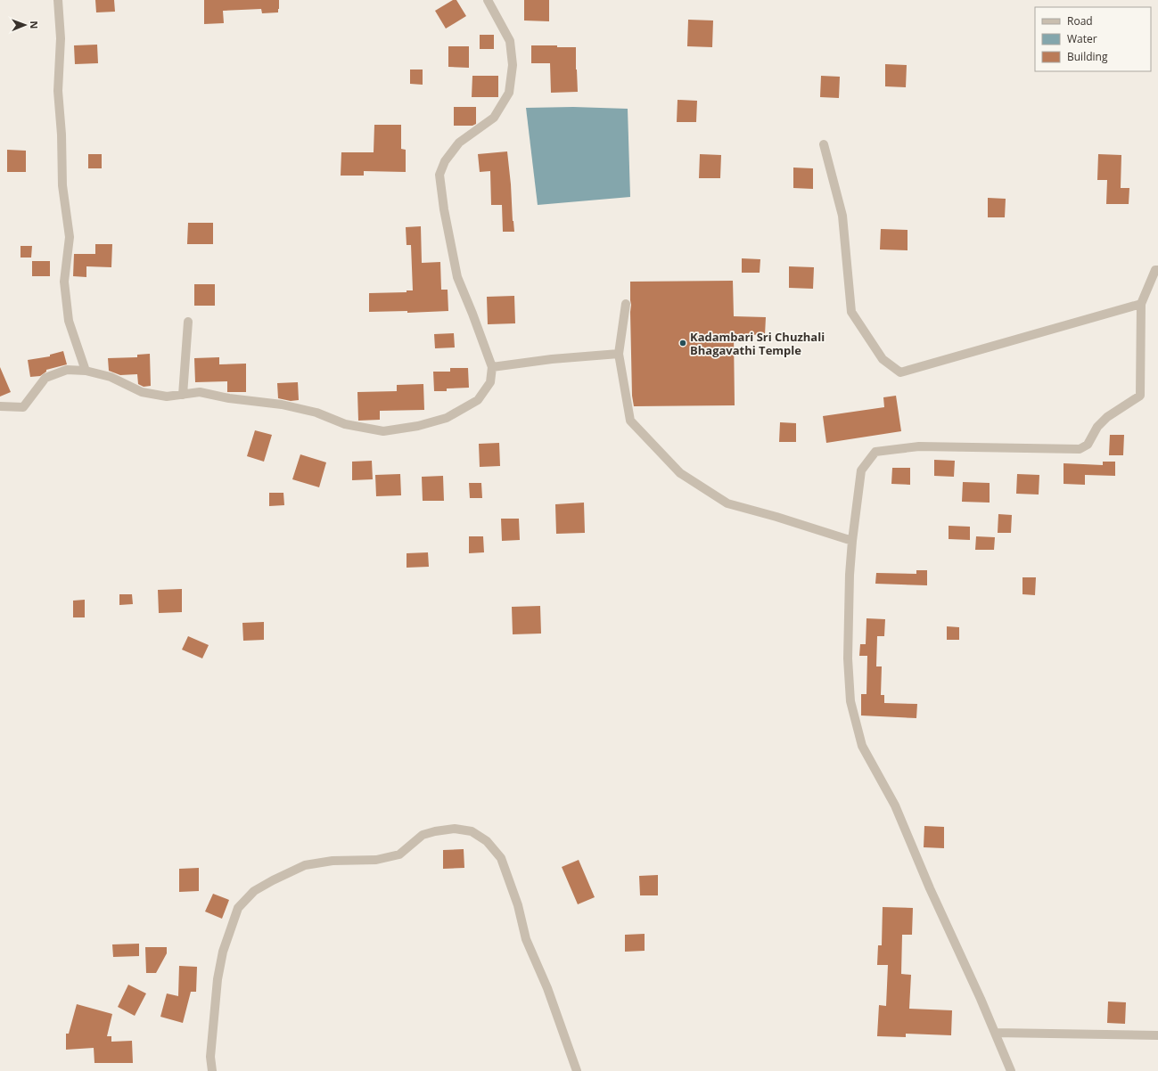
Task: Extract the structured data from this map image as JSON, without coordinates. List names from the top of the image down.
{
  "places": ["Kadambari Sri Chuzhali Bhagavathi Temple"],
  "legend": ["Road", "Water", "Building"],
  "north": "right"
}
